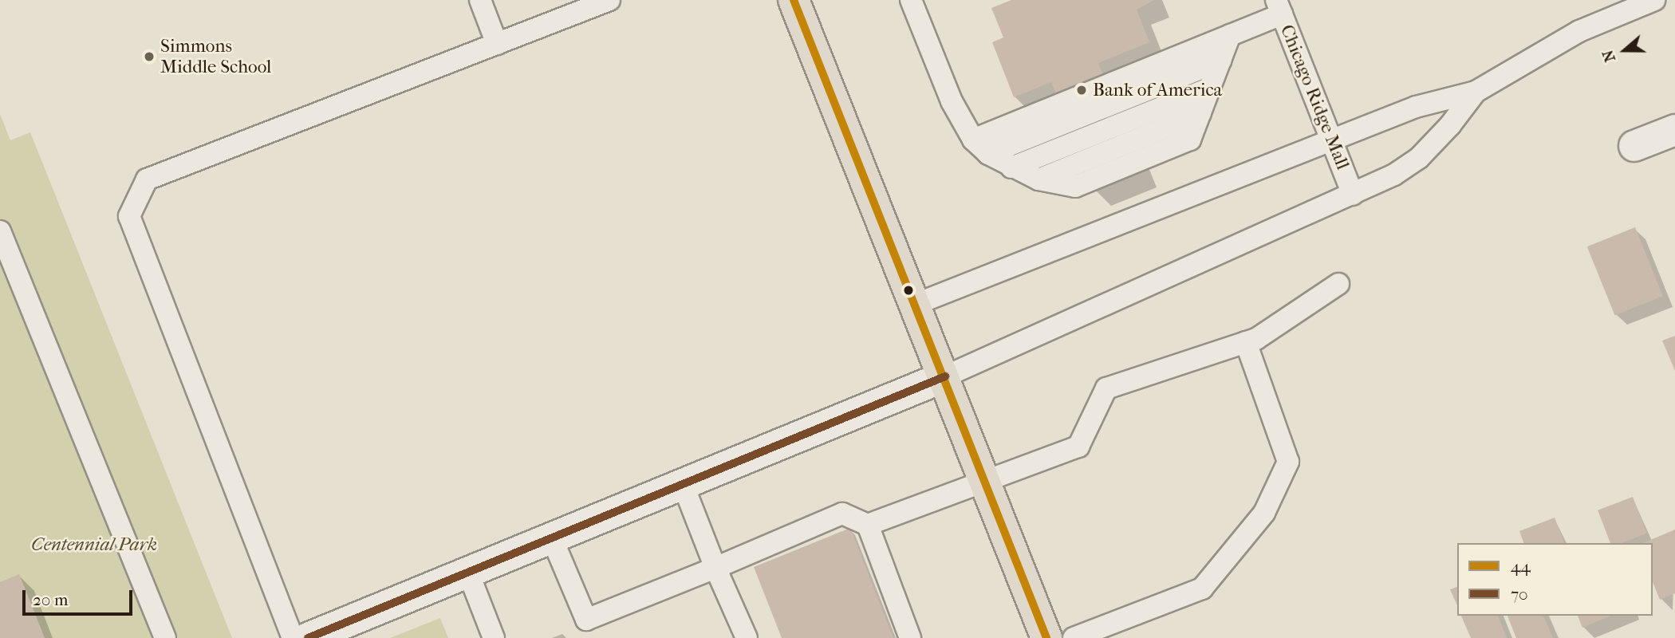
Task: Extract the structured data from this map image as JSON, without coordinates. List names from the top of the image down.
{
  "streets": {
    "lane": ["Chicago Ridge Mall"]
  },
  "parks": ["Centennial Park"],
  "places": ["Simmons Middle School", "Bank of America"],
  "lines": ["transit line 44", "transit line 70"],
  "legend": ["44", "70"],
  "scale_bar": "20 m",
  "north": "left"
}
